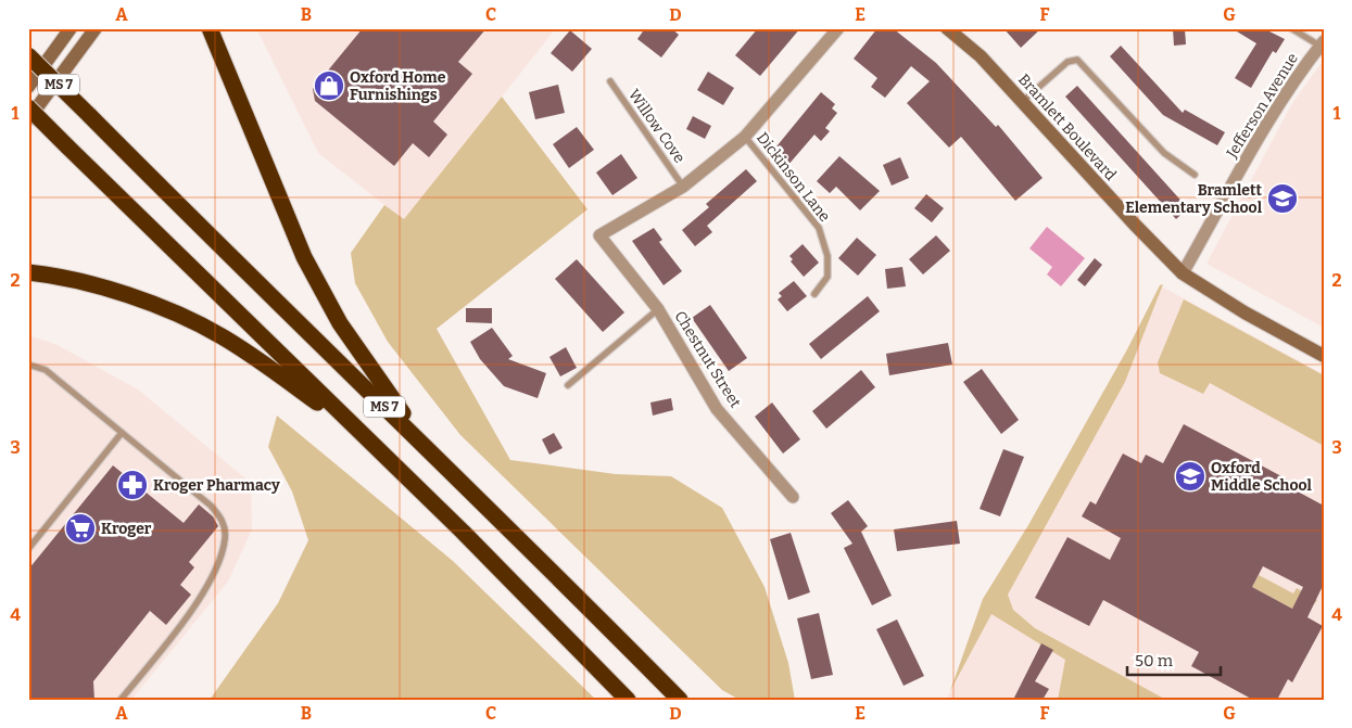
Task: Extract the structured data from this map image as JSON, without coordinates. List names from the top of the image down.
{
  "streets": {
    "highway": ["MS 7"],
    "street": ["Jefferson Avenue", "Bramlett Boulevard", "Chestnut Street"],
    "lane": ["Willow Cove", "Dickinson Lane"]
  },
  "crossings": [
    ["Jefferson Avenue", "Bramlett Boulevard"],
    ["Willow Cove", "Chestnut Street"]
  ],
  "places": {
    "shop": ["Oxford Home Furnishings"],
    "school or university": ["Bramlett Elementary School", "Oxford Middle School"],
    "pharmacy": ["Kroger Pharmacy"],
    "supermarket": ["Kroger"]
  },
  "scale_bar": "50 m",
  "grid": {
    "columns": [
      "A",
      "B",
      "C",
      "D",
      "E",
      "F",
      "G"
    ],
    "rows": [
      "1",
      "2",
      "3",
      "4"
    ]
  }
}
